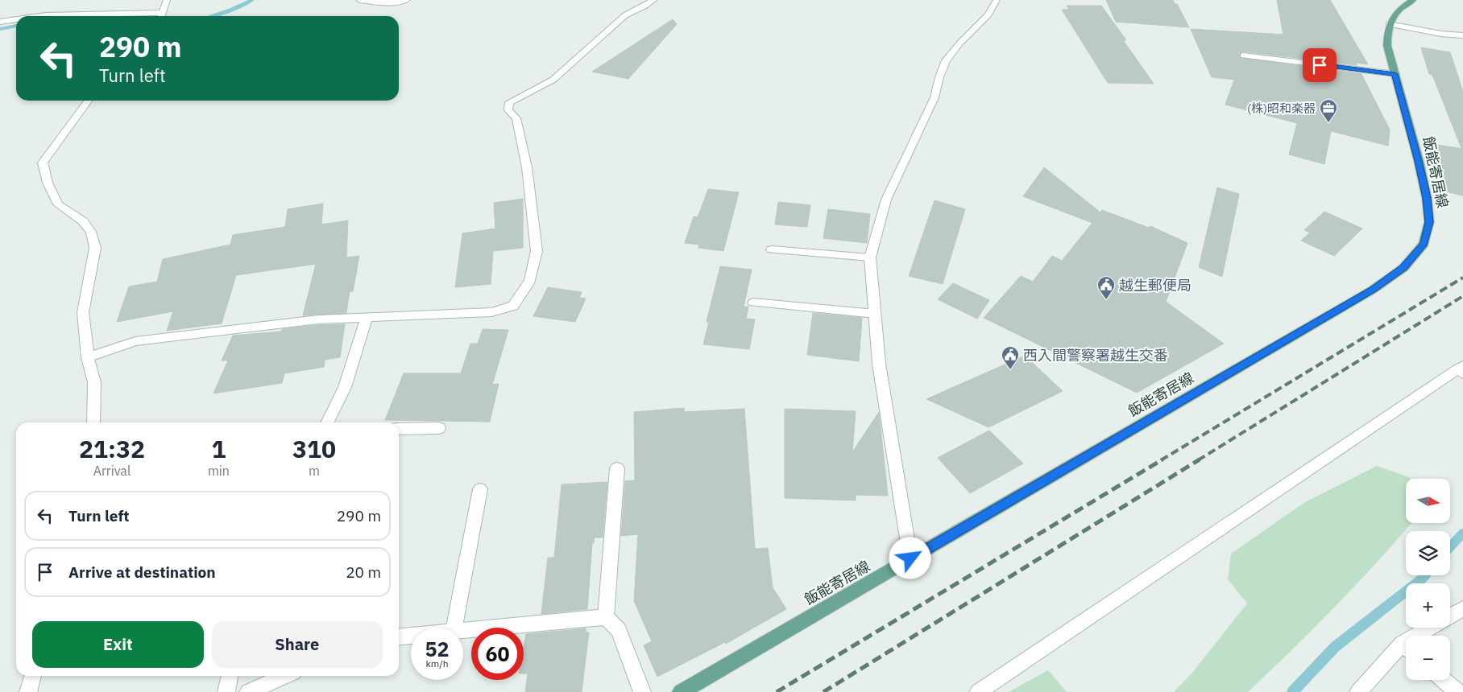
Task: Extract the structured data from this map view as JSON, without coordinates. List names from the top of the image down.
{
  "streets": {
    "main road": ["飯能寄居線"]
  },
  "places": {
    "office": ["(株)昭和楽器"],
    "public building": ["越生郵便局", "西入間警察署越生交番"]
  },
  "north": "right",
  "page": {
    "turn": ["290 m", "Turn left"],
    "eta": [
      "21:32",
      "Arrival",
      "1",
      "min",
      "310",
      "m"
    ],
    "map_buttons": ["+", "−"],
    "list": [
      {
        "name": "Turn left",
        "value": "290 m"
      },
      {
        "name": "Arrive at destination",
        "value": "20 m"
      }
    ],
    "buttons": ["Exit", "Share"],
    "speed": "52 km/h",
    "limit": "60"
  }
}
